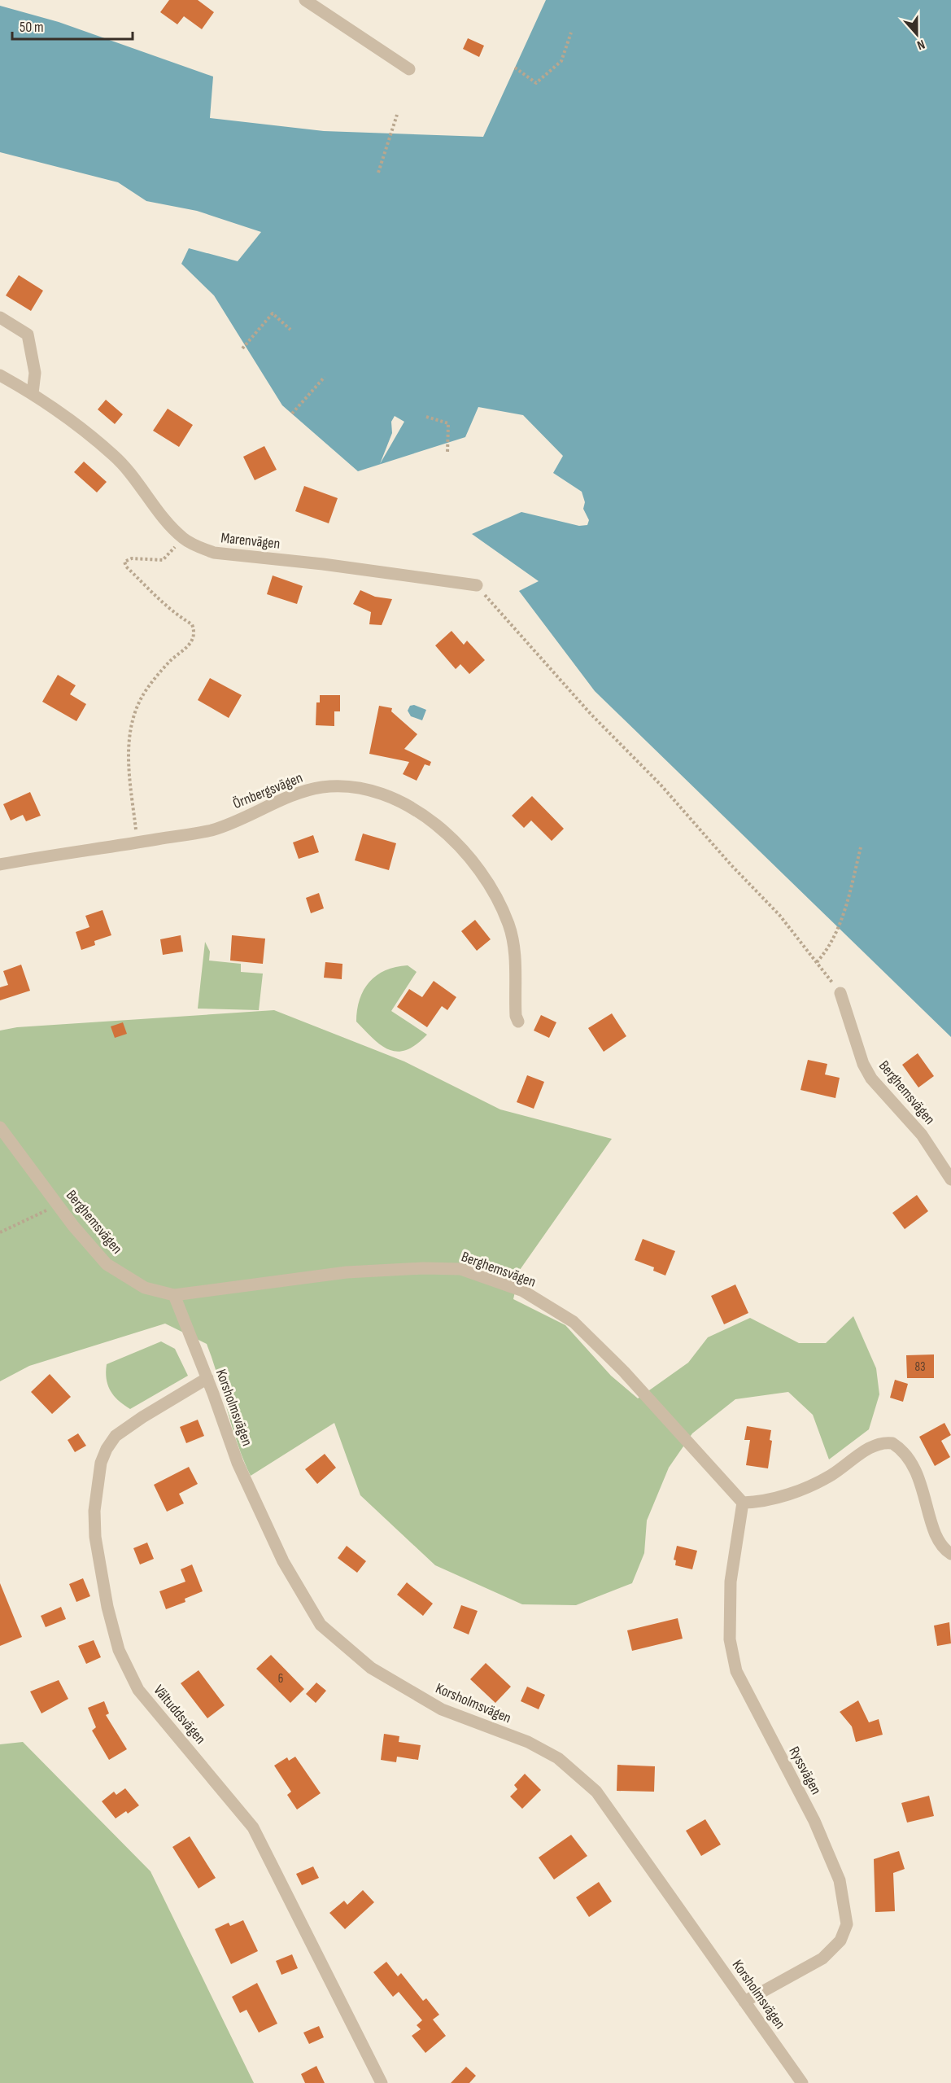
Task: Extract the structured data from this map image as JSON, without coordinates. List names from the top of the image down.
{
  "streets": {
    "street": [
      "Marenvägen",
      "Örnbergsvägen",
      "Berghemsvägen",
      "Korsholmsvägen",
      "Vältuddsvägen",
      "Ryssvägen"
    ]
  },
  "crossings": [
    ["Berghemsvägen", "Korsholmsvägen"],
    ["Berghemsvägen", "Ryssvägen"],
    ["Korsholmsvägen", "Vältuddsvägen"],
    ["Korsholmsvägen", "Ryssvägen"]
  ],
  "house_numbers": ["83", "6"],
  "scale_bar": "50 m",
  "north": "bottom"
}
